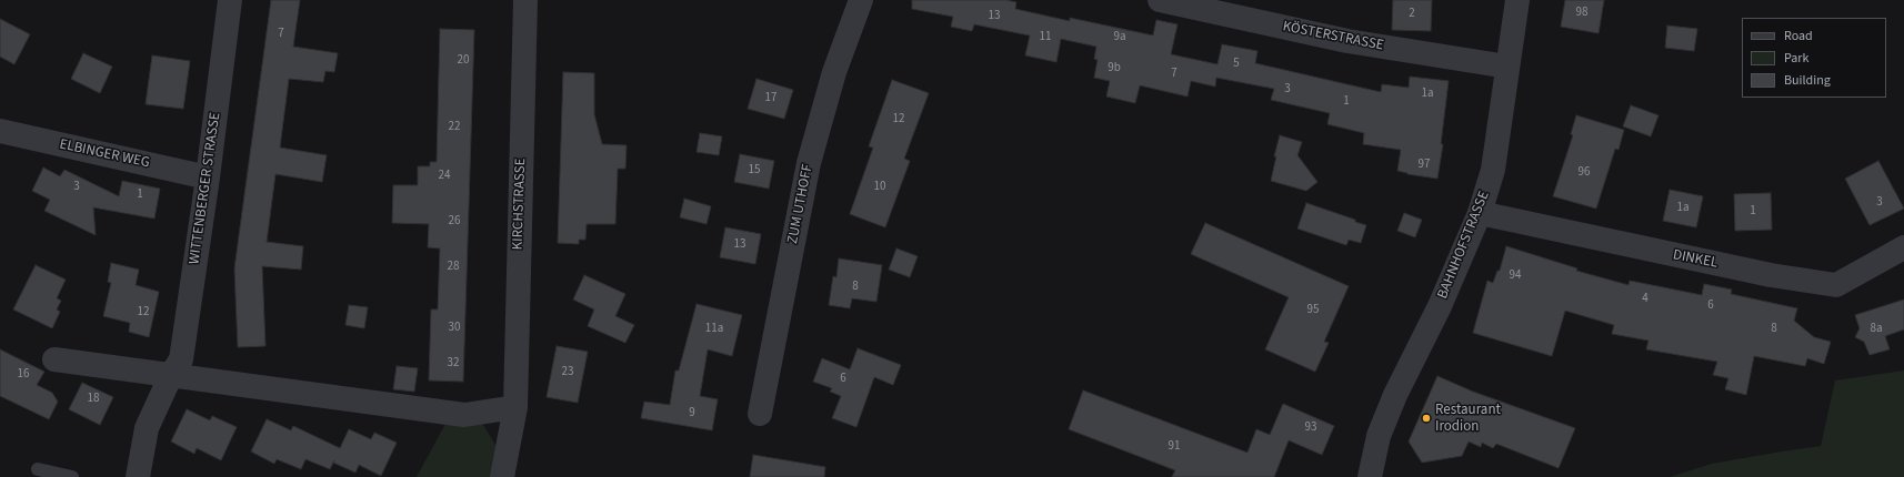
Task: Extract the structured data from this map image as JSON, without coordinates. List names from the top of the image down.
{
  "streets": {
    "street": [
      "KÖSTERSTRASSE",
      "ELBINGER WEG",
      "WITTENBERGER STRASSE",
      "KIRCHSTRASSE",
      "ZUM UTHOFF",
      "BAHNHOFSTRASSE",
      "DINKEL"
    ]
  },
  "crossings": [
    ["KÖSTERSTRASSE", "BAHNHOFSTRASSE"],
    ["ELBINGER WEG", "WITTENBERGER STRASSE"],
    ["BAHNHOFSTRASSE", "DINKEL"]
  ],
  "places": ["Restaurant Irodion"],
  "house_numbers": [
    "98",
    "2",
    "13",
    "7",
    "11",
    "9a",
    "20",
    "5",
    "9b",
    "7",
    "3",
    "1a",
    "17",
    "1",
    "12",
    "22",
    "97",
    "15",
    "96",
    "24",
    "3",
    "10",
    "1",
    "3",
    "1a",
    "1",
    "26",
    "13",
    "28",
    "94",
    "8",
    "4",
    "6",
    "95",
    "12",
    "30",
    "11a",
    "8",
    "8a",
    "32",
    "23",
    "16",
    "6",
    "18",
    "9",
    "93",
    "91"
  ],
  "legend": ["Road", "Park", "Building"]
}
